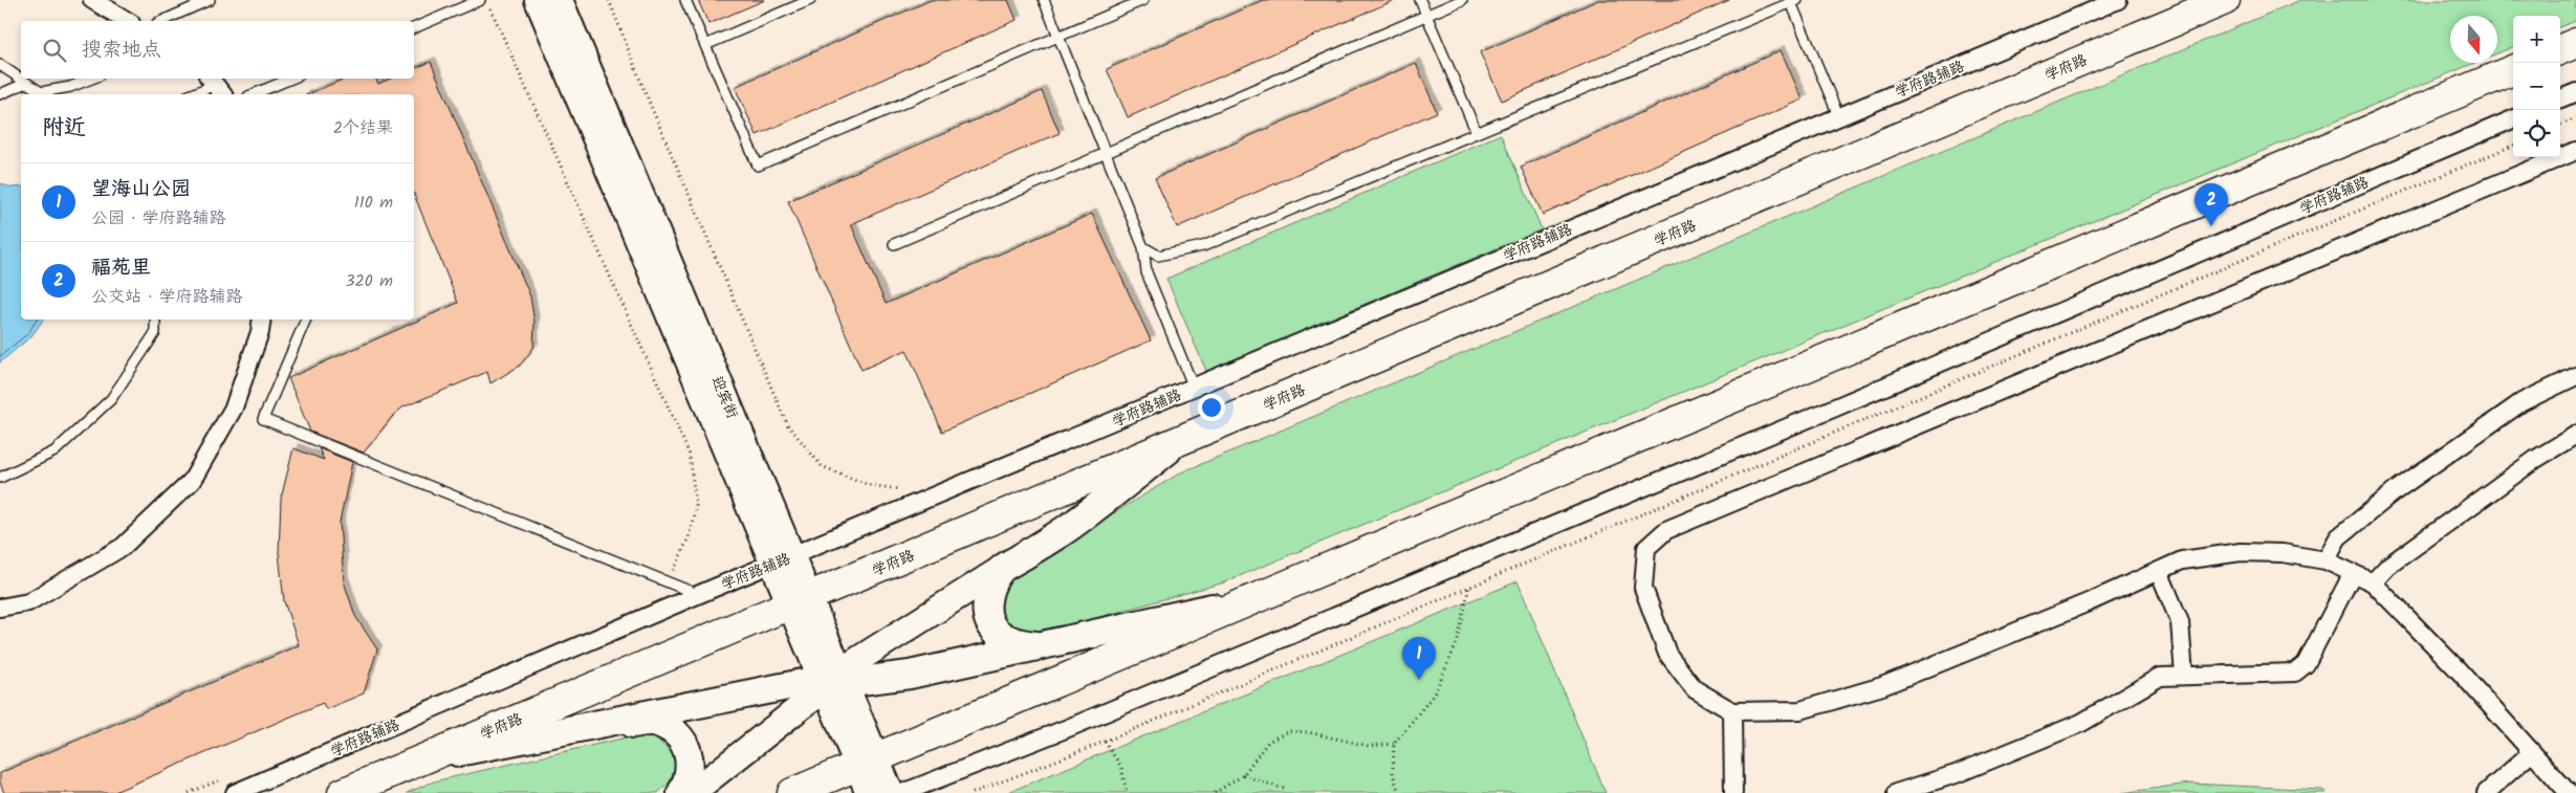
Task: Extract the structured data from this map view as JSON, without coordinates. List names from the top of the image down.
{
  "streets": {
    "highway": ["学府路"],
    "main road": ["迎宾街"],
    "street": ["学府路辅路"]
  },
  "crossings": [
    ["学府路", "迎宾街"],
    ["学府路辅路", "迎宾街"]
  ],
  "north": "bottom",
  "page": {
    "map_buttons": ["+", "−"],
    "search": "搜索地点",
    "heading": ["附近", "2个结果"],
    "list": [
      {
        "mark": "1",
        "name": "望海山公园",
        "note": "公园 · 学府路辅路",
        "value": "110 m"
      },
      {
        "mark": "2",
        "name": "福苑里",
        "note": "公交站 · 学府路辅路",
        "value": "320 m"
      }
    ],
    "pins": ["2", "1"]
  }
}
